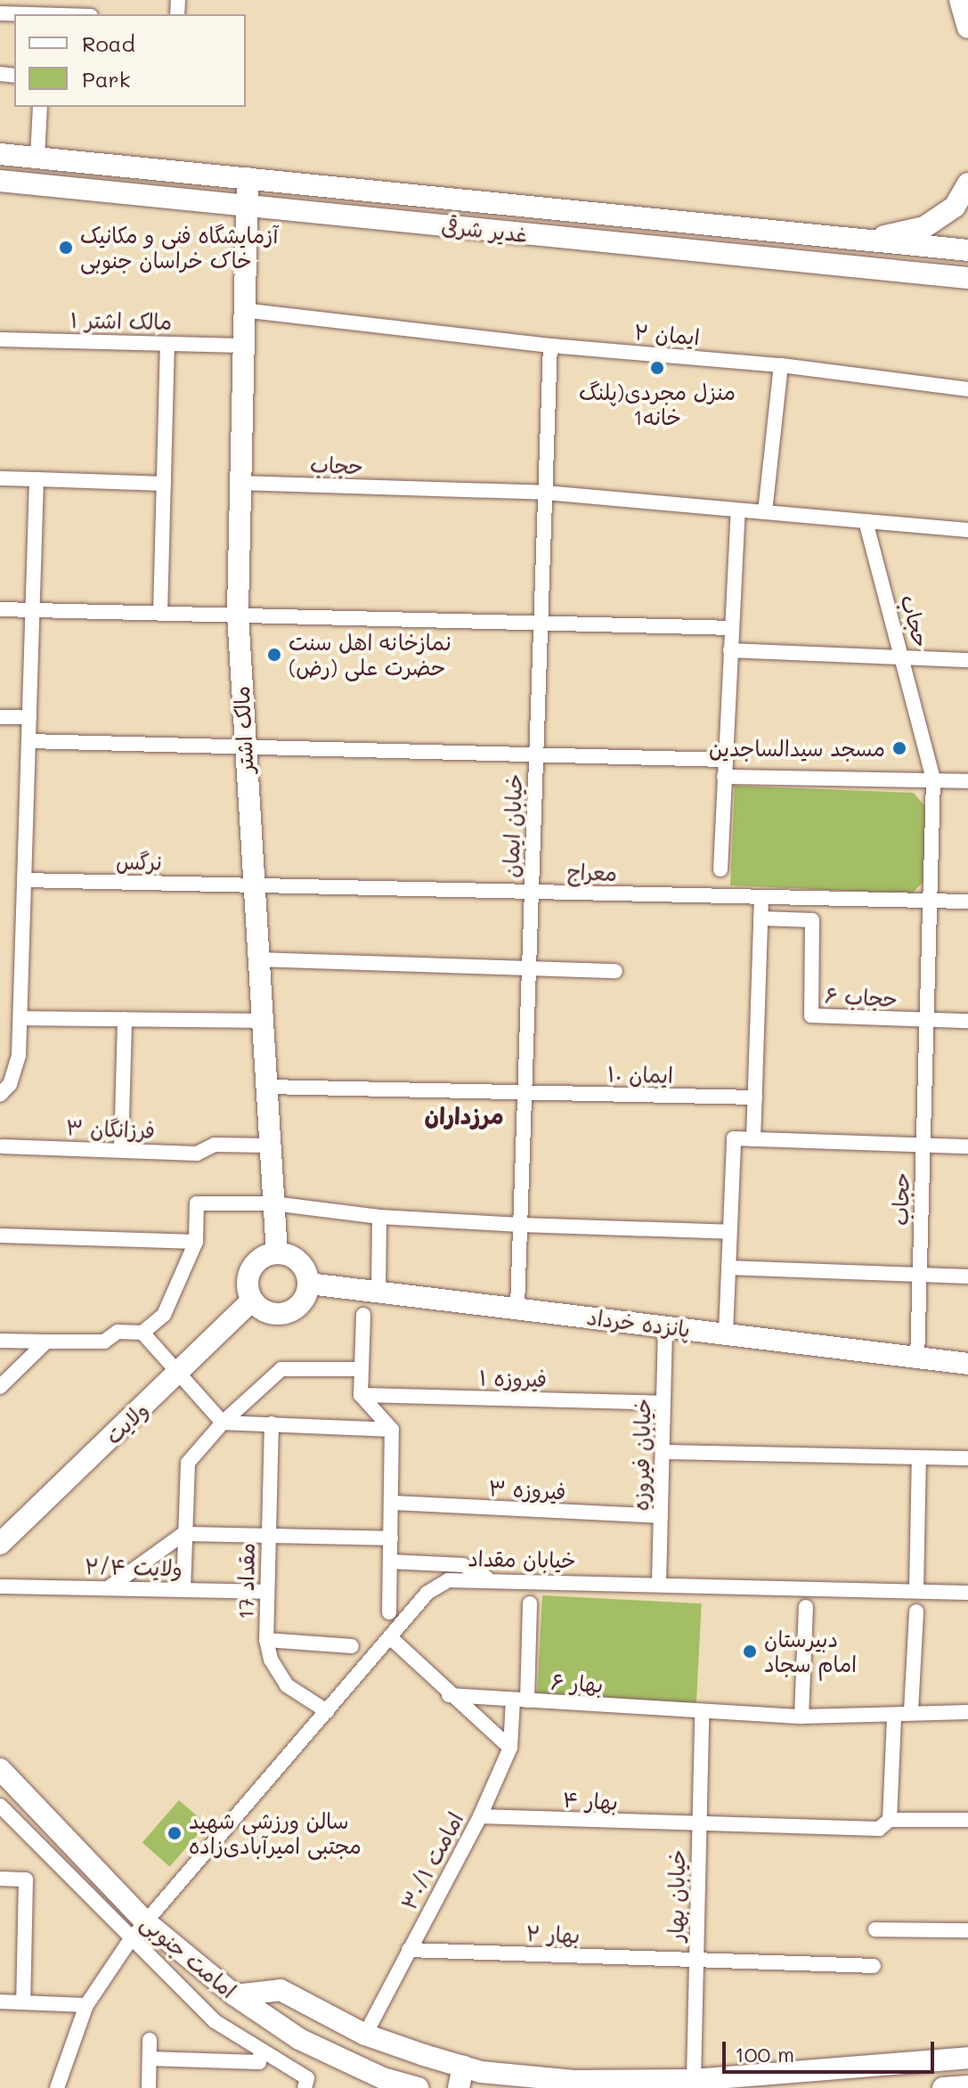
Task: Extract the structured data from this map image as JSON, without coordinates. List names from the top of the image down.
{
  "streets": {
    "street": [
      "غدیر شرقی",
      "مالک اشتر ۱",
      "ایمان ۲",
      "حجاب",
      "مالک اشتر",
      "خیابان ایمان",
      "نرگس",
      "معراج",
      "حجاب ۶",
      "ایمان ۱۰",
      "فرزانگان ۳",
      "پانزده خرداد",
      "فیروزه ۱",
      "ولایت",
      "خیابان فیروزه",
      "فیروزه ۳",
      "خیابان مقداد",
      "ولایت ۲/۴",
      "مقداد 17",
      "بهار ۶",
      "بهار ۴",
      "امامت ۳۰/۱",
      "خیابان بهار",
      "بهار ۲",
      "امامت جنوبی"
    ]
  },
  "crossings": [
    ["غدیر شرقی", "مالک اشتر"],
    ["مالک اشتر ۱", "مالک اشتر"],
    ["ایمان ۲", "مالک اشتر"],
    ["ایمان ۲", "خیابان ایمان"],
    ["حجاب", "مالک اشتر"],
    ["حجاب", "خیابان ایمان"],
    ["حجاب", "معراج"],
    ["حجاب", "حجاب ۶"],
    ["حجاب", "پانزده خرداد"],
    ["مالک اشتر", "نرگس"],
    ["مالک اشتر", "معراج"],
    ["مالک اشتر", "ایمان ۱۰"],
    ["مالک اشتر", "فرزانگان ۳"],
    ["مالک اشتر", "پانزده خرداد"],
    ["مالک اشتر", "ولایت"],
    ["خیابان ایمان", "معراج"],
    ["خیابان ایمان", "ایمان ۱۰"],
    ["خیابان ایمان", "پانزده خرداد"],
    ["نرگس", "معراج"],
    ["پانزده خرداد", "ولایت"],
    ["پانزده خرداد", "خیابان فیروزه"],
    ["فیروزه ۱", "خیابان فیروزه"],
    ["خیابان فیروزه", "فیروزه ۳"],
    ["خیابان فیروزه", "خیابان مقداد"],
    ["خیابان مقداد", "مقداد 17"],
    ["خیابان مقداد", "امامت جنوبی"],
    ["ولایت ۲/۴", "مقداد 17"],
    ["بهار ۶", "امامت ۳۰/۱"],
    ["بهار ۶", "خیابان بهار"],
    ["بهار ۴", "امامت ۳۰/۱"],
    ["بهار ۴", "خیابان بهار"],
    ["امامت ۳۰/۱", "بهار ۲"],
    ["خیابان بهار", "بهار ۲"]
  ],
  "districts": ["مرزداران"],
  "places": [
    "آزمایشگاه فنی و مکانیک خاک خراسان جنوبی",
    "منزل مجردی(پلنگ خانه1",
    "نمازخانه اهل سنت حضرت علی (رض)",
    "مسجد سیدالساجدین",
    "دبیرستان امام سجاد",
    "سالن ورزشی شهید مجتبی امیرآبادی‌زاده"
  ],
  "legend": ["Road", "Park"],
  "scale_bar": "100 m"
}
